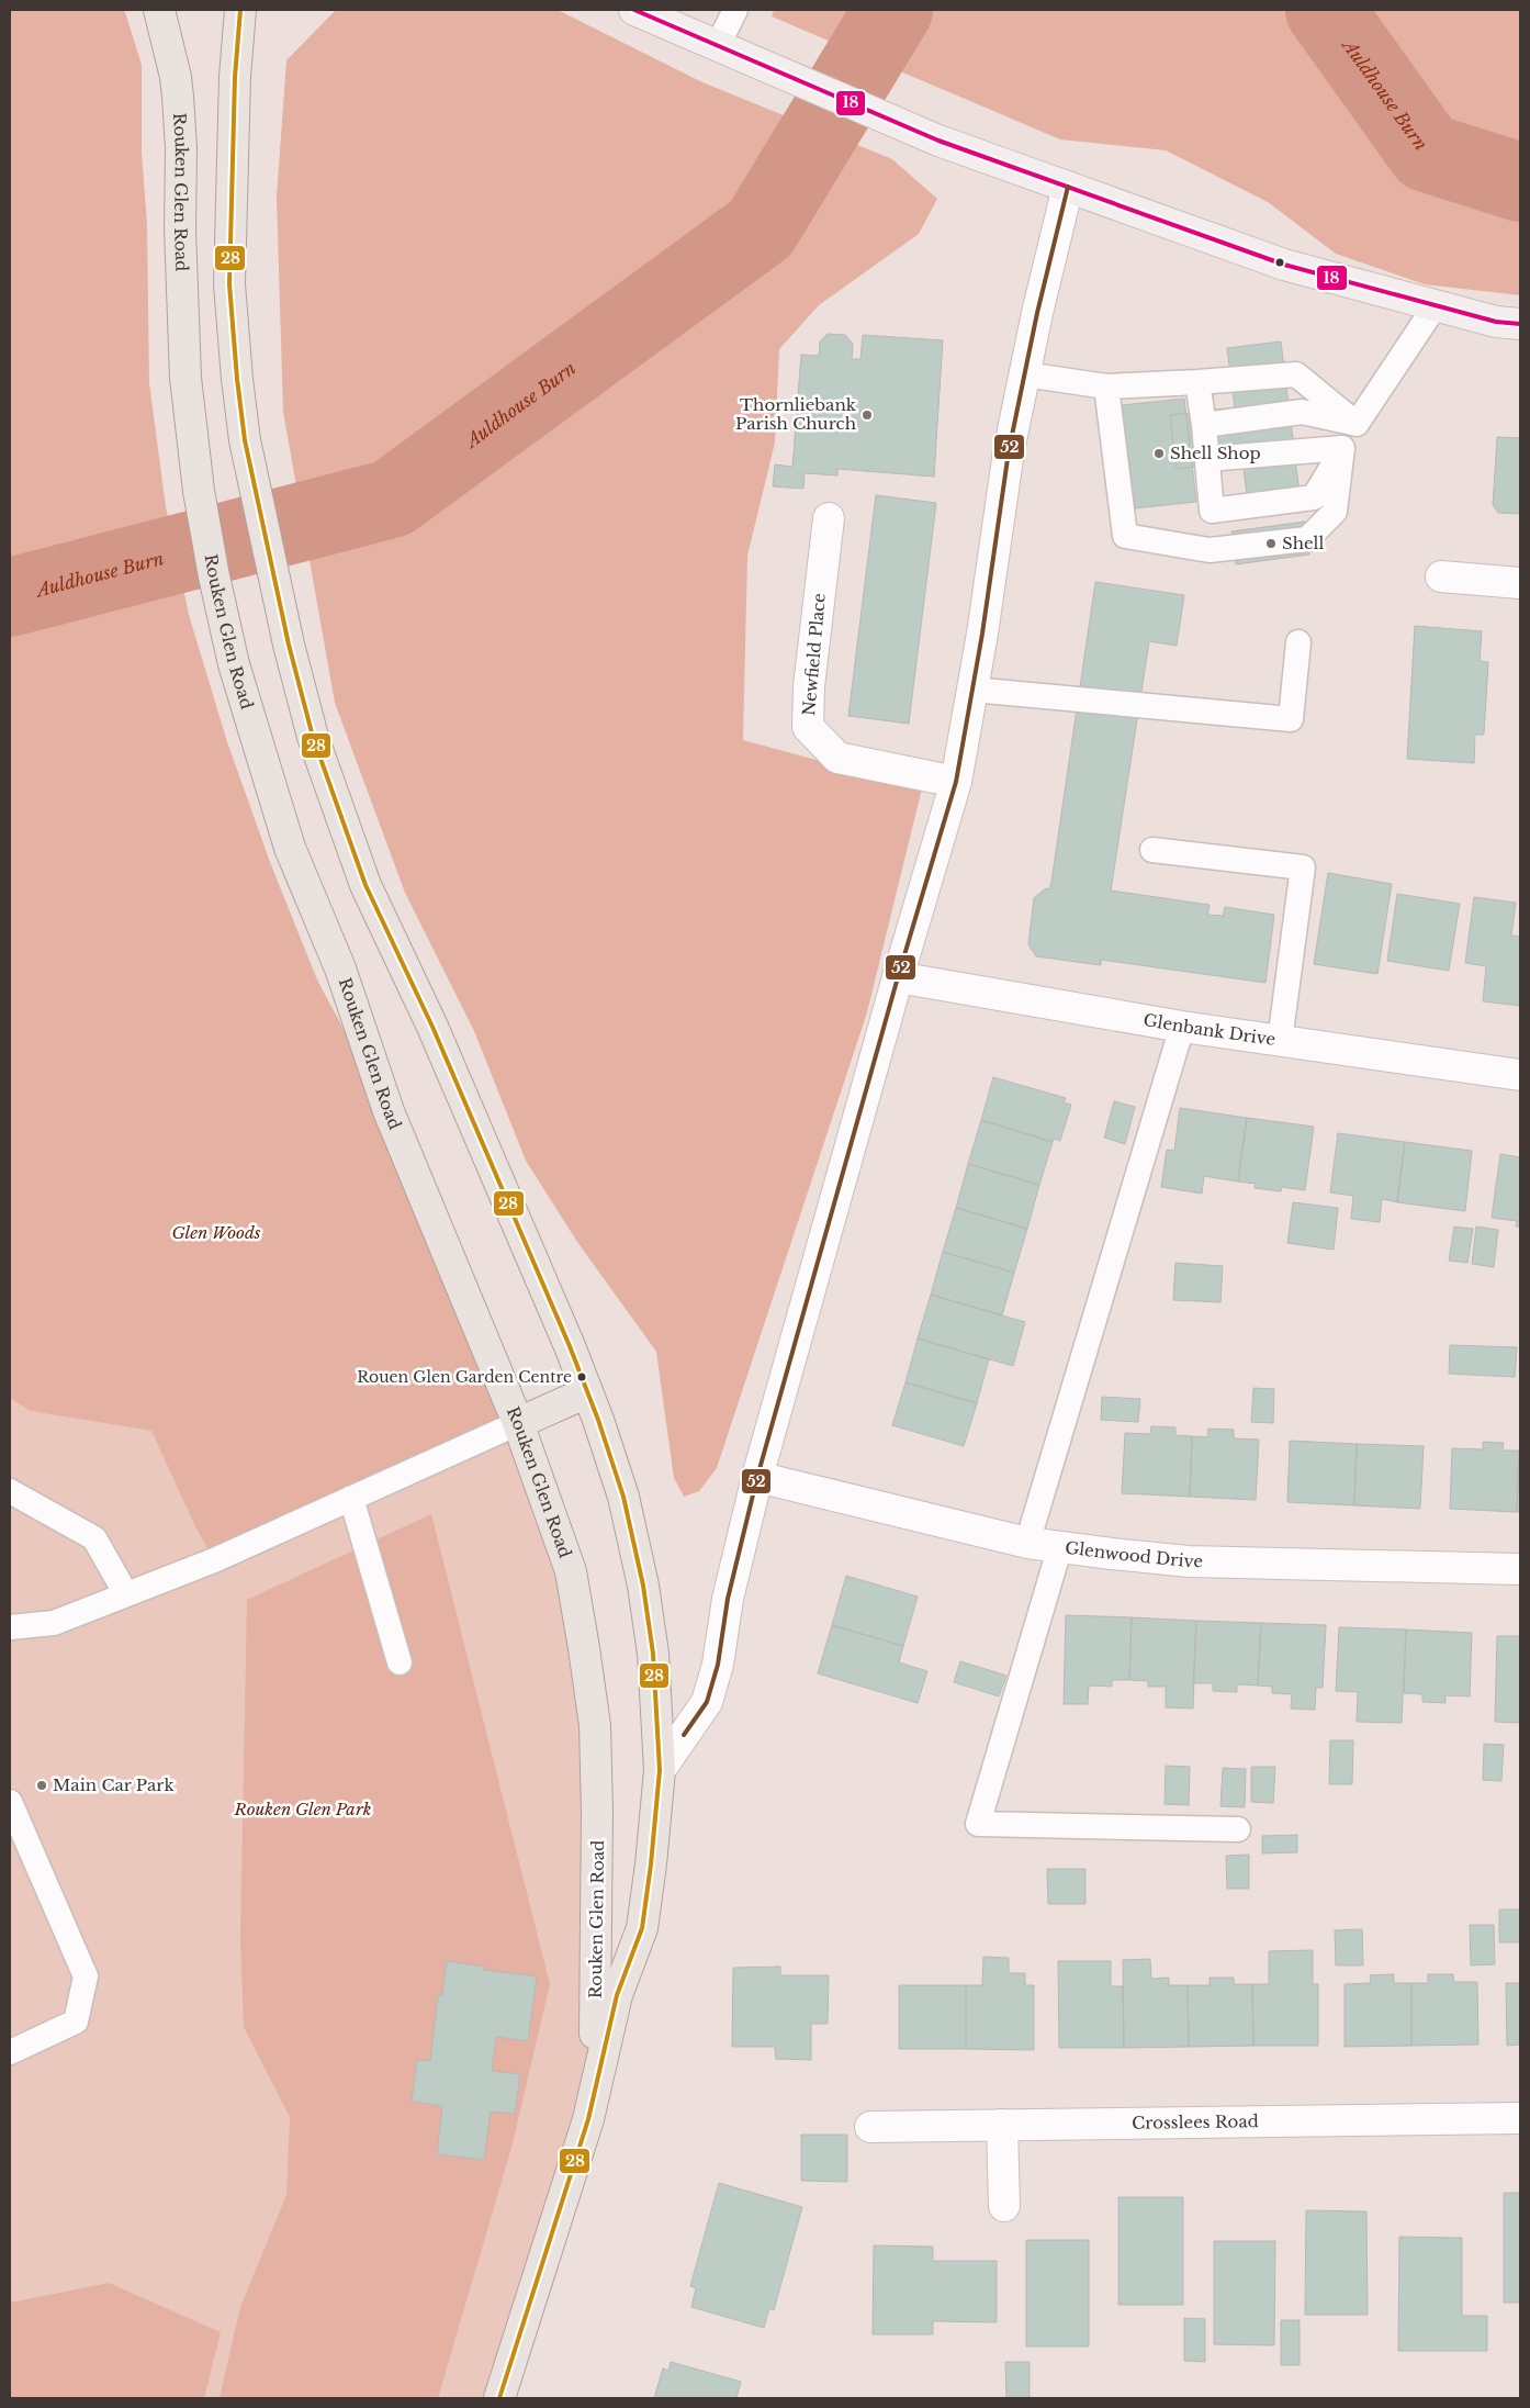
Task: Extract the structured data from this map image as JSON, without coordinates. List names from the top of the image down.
{
  "streets": {
    "main road": ["Rouken Glen Road"],
    "street": [
      "Newfield Place",
      "Glenbank Drive",
      "Glenwood Drive",
      "Crosslees Road"
    ]
  },
  "crossings": [
    ["Rouken Glen Road", "Newfield Place"],
    ["Rouken Glen Road", "Glenbank Drive"],
    ["Rouken Glen Road", "Glenwood Drive"]
  ],
  "water": ["Auldhouse Burn"],
  "parks": ["Glen Woods", "Rouken Glen Park"],
  "places": [
    "Thornliebank Parish Church",
    "Shell Shop",
    "Shell",
    "Rouen Glen Garden Centre",
    "Main Car Park"
  ],
  "lines": ["transit line 18", "transit line 28", "transit line 52"]
}
